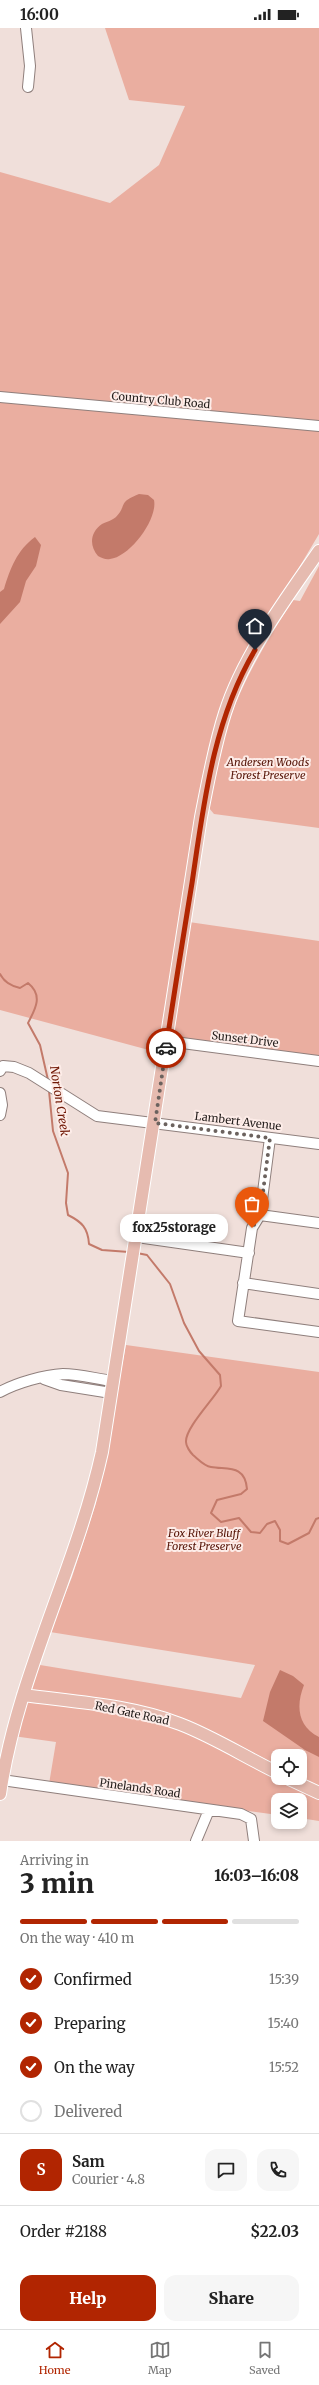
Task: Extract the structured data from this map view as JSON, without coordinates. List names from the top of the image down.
{
  "streets": {
    "main road": ["Red Gate Road"],
    "street": [
      "Country Club Road",
      "Sunset Drive",
      "Lambert Avenue",
      "Pinelands Road"
    ]
  },
  "water": ["Norton Creek"],
  "parks": ["Andersen Woods Forest Preserve", "Fox River Bluff Forest Preserve"],
  "places": ["fox25storage"],
  "page": {
    "status": "16:00",
    "bubble": "fox25storage",
    "heading": ["3 min", "Arriving in", "16:03–16:08"],
    "panel": [
      "Sam",
      "Courier · 4.8",
      "Order #2188",
      "$22.03"
    ],
    "bar": "On the way · 410 m",
    "list": [
      ["Confirmed", "15:39"],
      ["Preparing", "15:40"],
      ["On the way", "15:52"],
      "Delivered"
    ],
    "round": "S",
    "buttons": ["Help", "Share"],
    "tabs": ["Home", "Map", "Saved"]
  }
}
